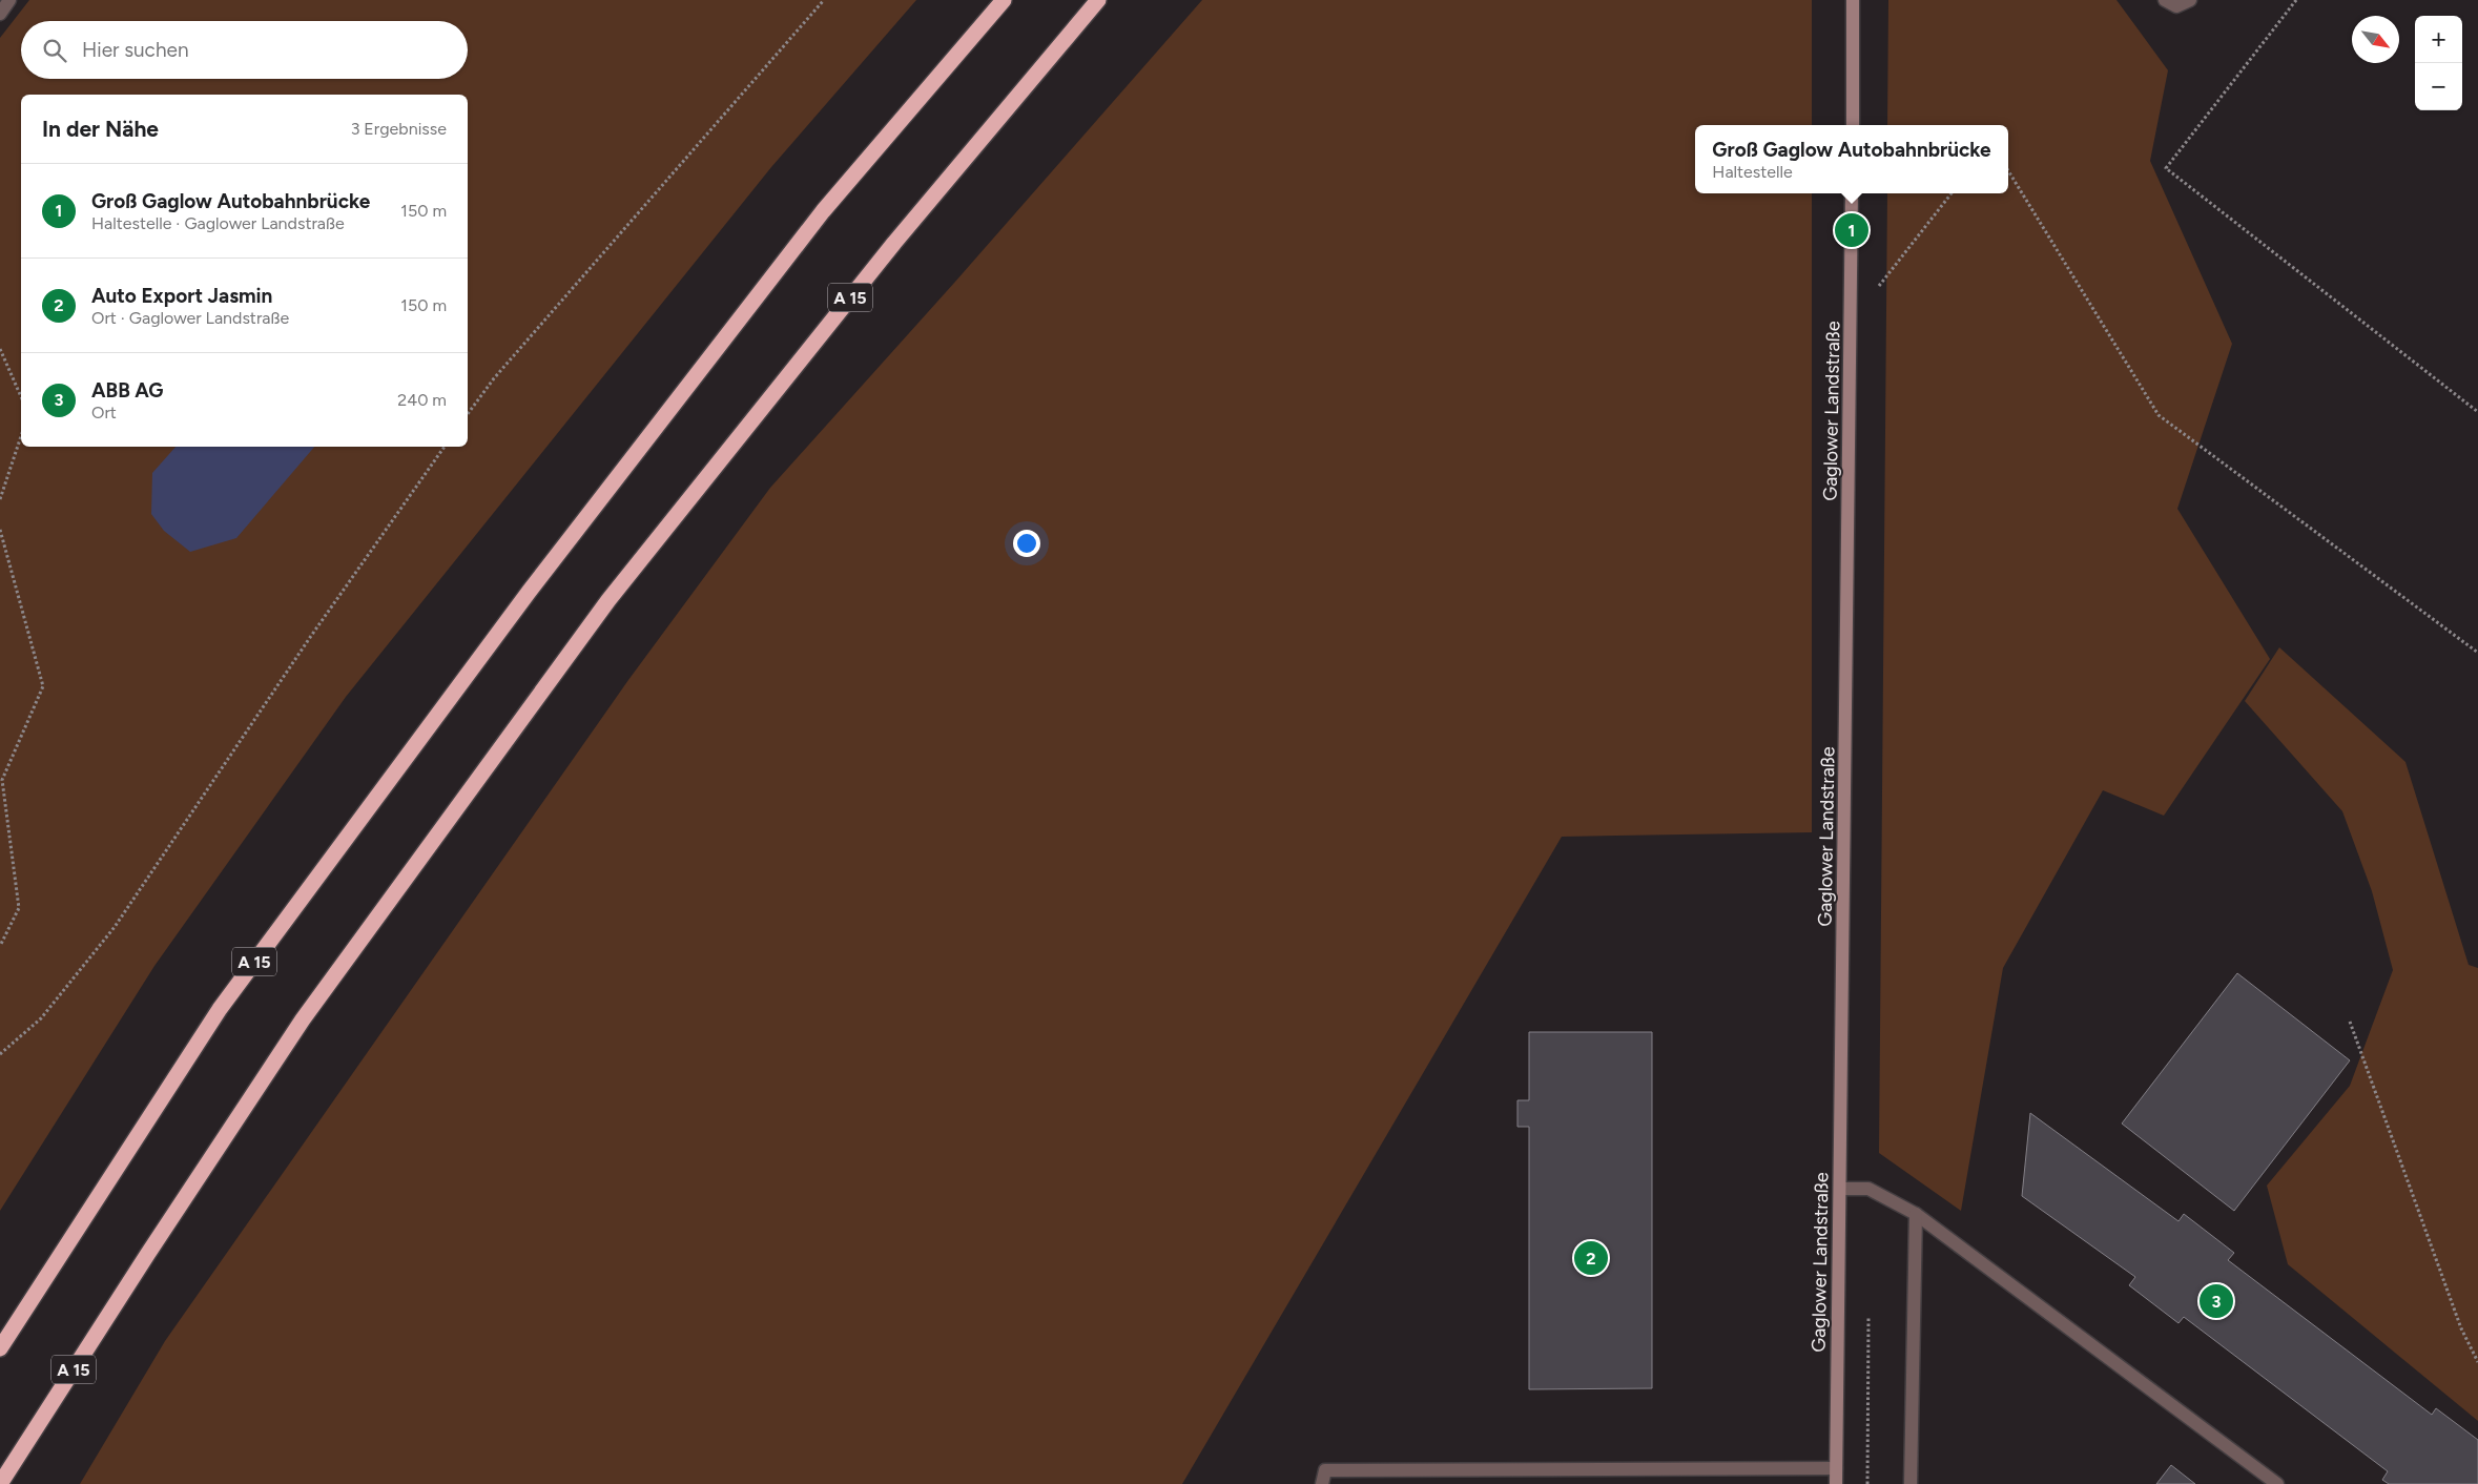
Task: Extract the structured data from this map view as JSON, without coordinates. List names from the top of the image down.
{
  "streets": {
    "highway": ["A 15"],
    "main road": ["Gaglower Landstraße"]
  },
  "north": "bottom right",
  "page": {
    "map_buttons": ["+", "−"],
    "search": "Hier suchen",
    "heading": ["In der Nähe", "3 Ergebnisse"],
    "popup": ["Groß Gaglow Autobahnbrücke", "Haltestelle"],
    "list": [
      {
        "mark": "1",
        "name": "Groß Gaglow Autobahnbrücke",
        "note": "Haltestelle · Gaglower Landstraße",
        "value": "150 m"
      },
      {
        "mark": "2",
        "name": "Auto Export Jasmin",
        "note": "Ort · Gaglower Landstraße",
        "value": "150 m"
      },
      {
        "mark": "3",
        "name": "ABB AG",
        "note": "Ort",
        "value": "240 m"
      }
    ],
    "pins": ["1", "2", "3"]
  }
}
